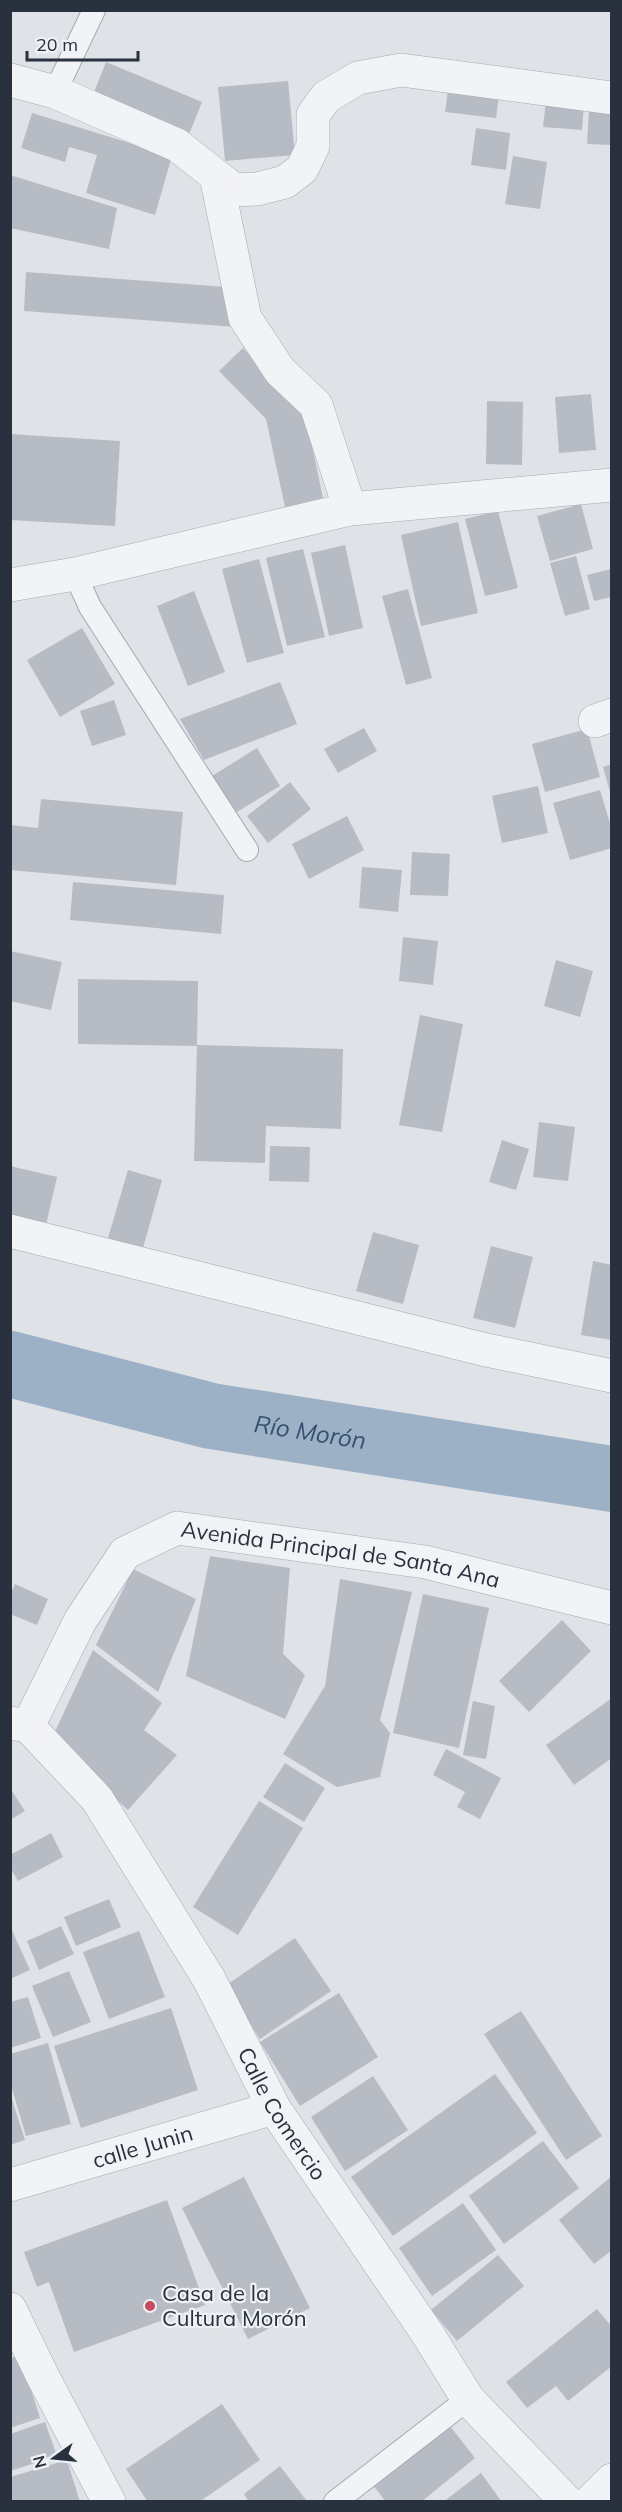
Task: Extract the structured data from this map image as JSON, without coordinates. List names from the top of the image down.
{
  "streets": {
    "street": ["Avenida Principal de Santa Ana", "Calle Comercio", "calle Junin"]
  },
  "crossings": [
    ["Avenida Principal de Santa Ana", "Calle Comercio"],
    ["Calle Comercio", "calle Junin"]
  ],
  "water": ["Río Morón"],
  "places": ["Casa de la Cultura Morón"],
  "scale_bar": "20 m",
  "north": "left"
}
